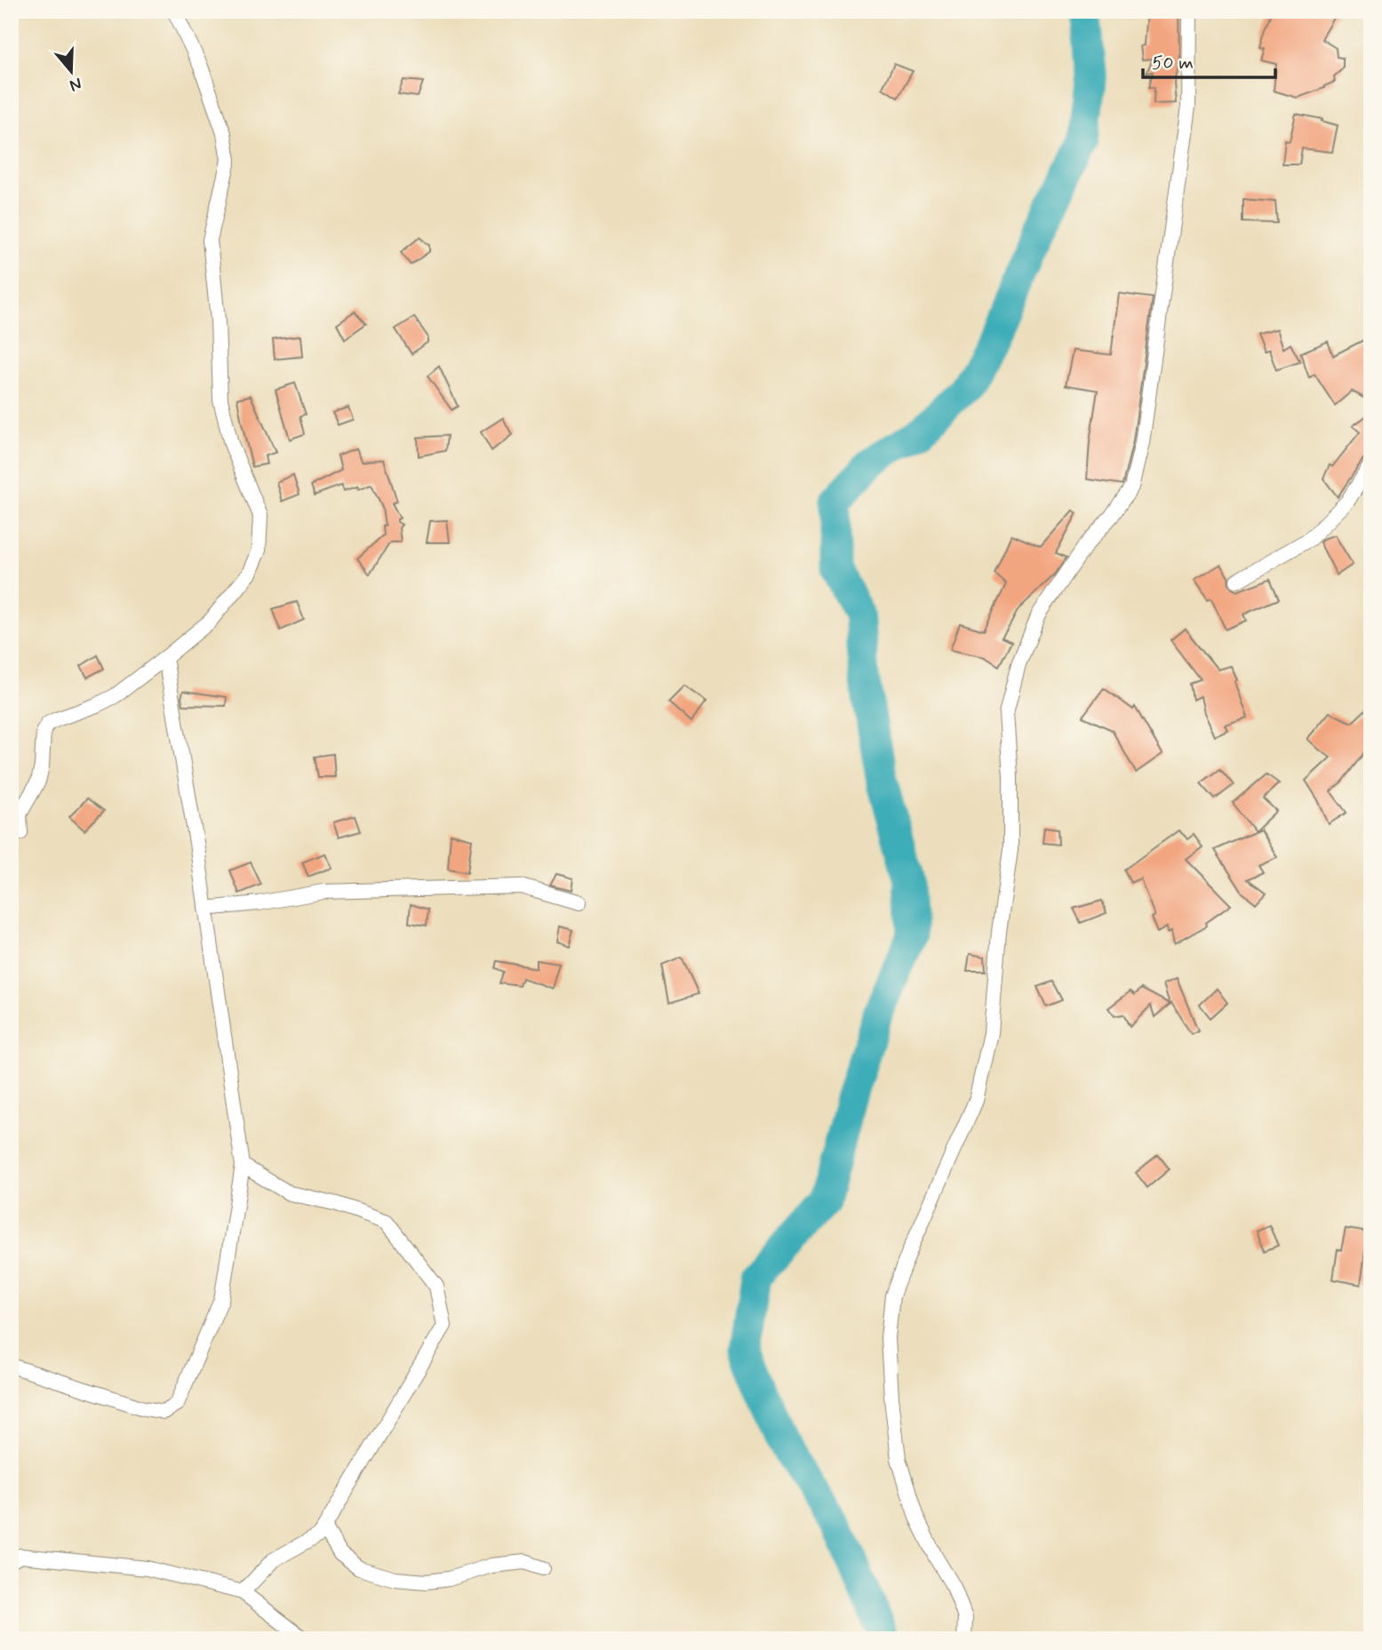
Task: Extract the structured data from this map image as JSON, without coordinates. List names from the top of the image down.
{
  "scale_bar": "50 m",
  "north": "bottom"
}
